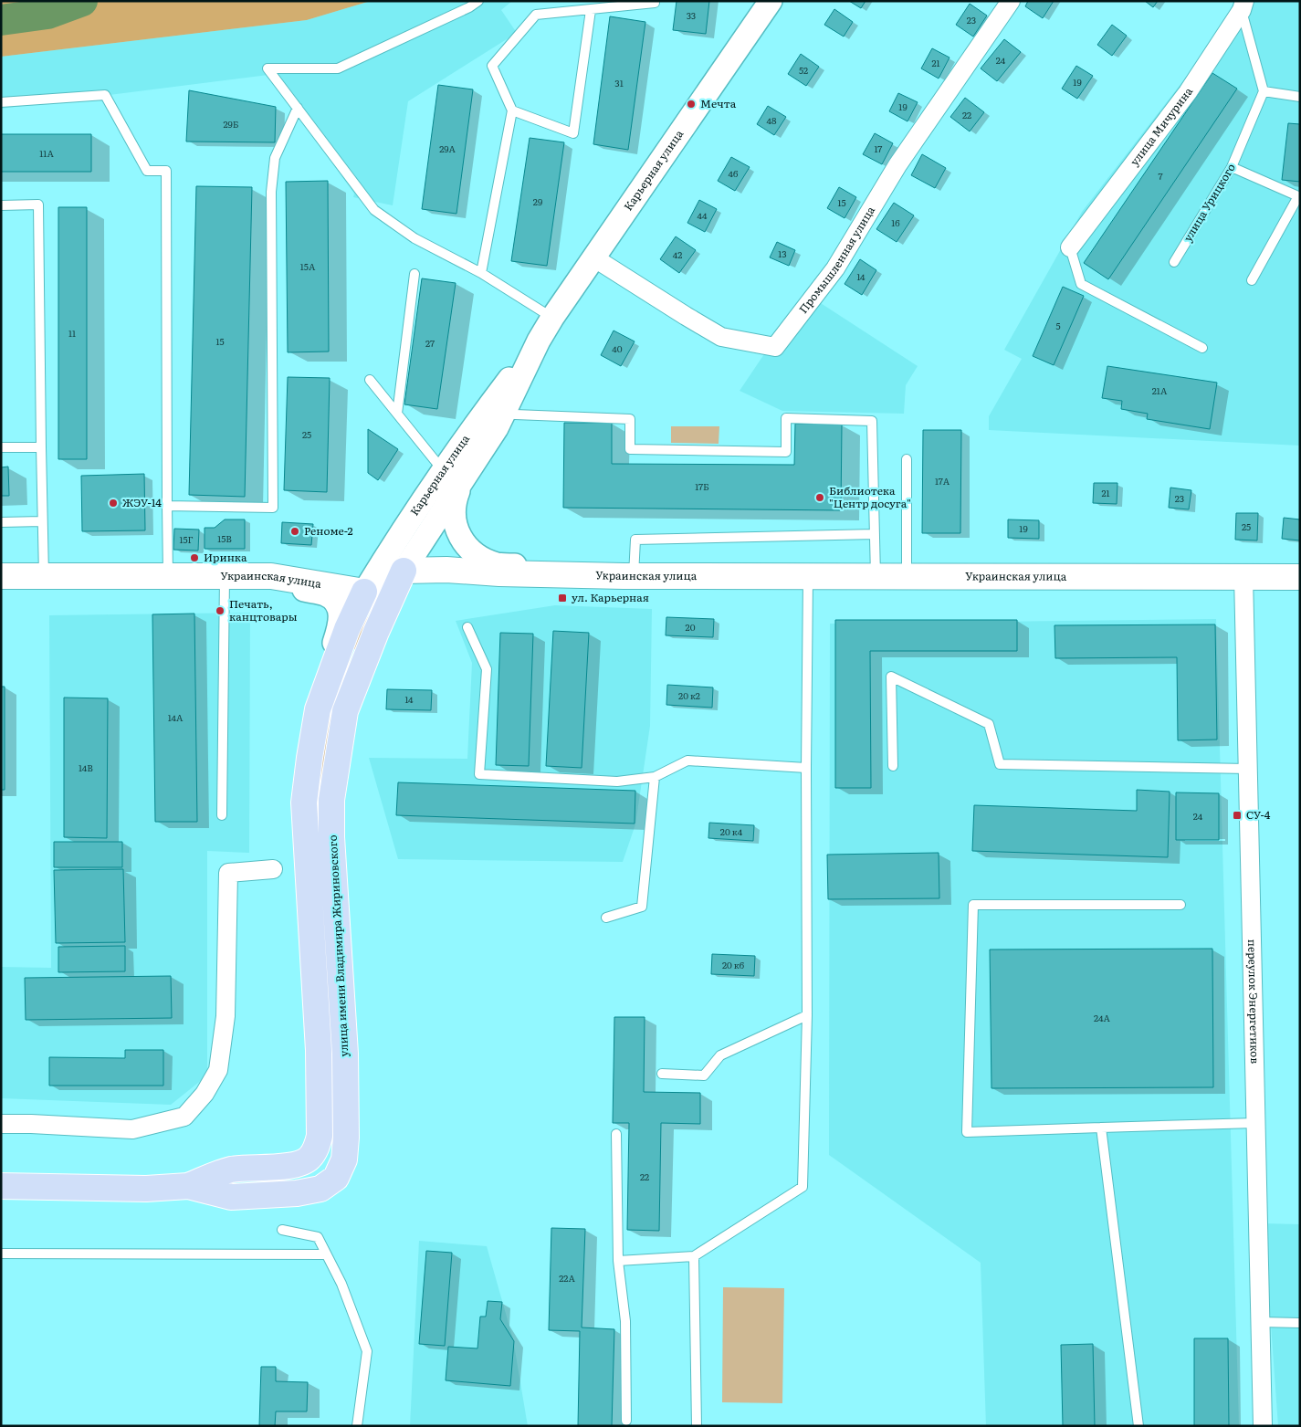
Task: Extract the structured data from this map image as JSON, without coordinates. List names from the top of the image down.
{
  "streets": {
    "main road": ["Украинская улица", "улица имени Владимира Жириновского"],
    "street": [
      "улица Мичурина",
      "Карьерная улица",
      "Промышленная улица",
      "переулок Энергетиков"
    ],
    "lane": ["улица Урицкого"]
  },
  "crossings": [
    ["Карьерная улица", "Промышленная улица"],
    ["Карьерная улица", "Украинская улица"],
    ["Карьерная улица", "улица имени Владимира Жириновского"],
    ["Украинская улица", "улица имени Владимира Жириновского"],
    ["Украинская улица", "переулок Энергетиков"]
  ],
  "places": {
    "other": [
      "Мечта",
      "Библиотека \"Центр досуга\"",
      "ЖЭУ-14",
      "Реноме-2",
      "Иринка",
      "Печать, канцтовары"
    ],
    "transit": ["ул. Карьерная", "СУ-4"]
  },
  "house_numbers": [
    "33",
    "23",
    "24",
    "21",
    "52",
    "19",
    "31",
    "19",
    "22",
    "48",
    "29Б",
    "29А",
    "17",
    "11А",
    "46",
    "7",
    "29",
    "15",
    "44",
    "16",
    "13",
    "42",
    "15А",
    "14",
    "5",
    "11",
    "15",
    "27",
    "40",
    "21А",
    "25",
    "17А",
    "17Б",
    "21",
    "23",
    "25",
    "19",
    "15В",
    "15Г",
    "20",
    "20 к2",
    "14",
    "14А",
    "14В",
    "24",
    "20 к4",
    "20 к6",
    "24А",
    "22",
    "22А"
  ]
}
